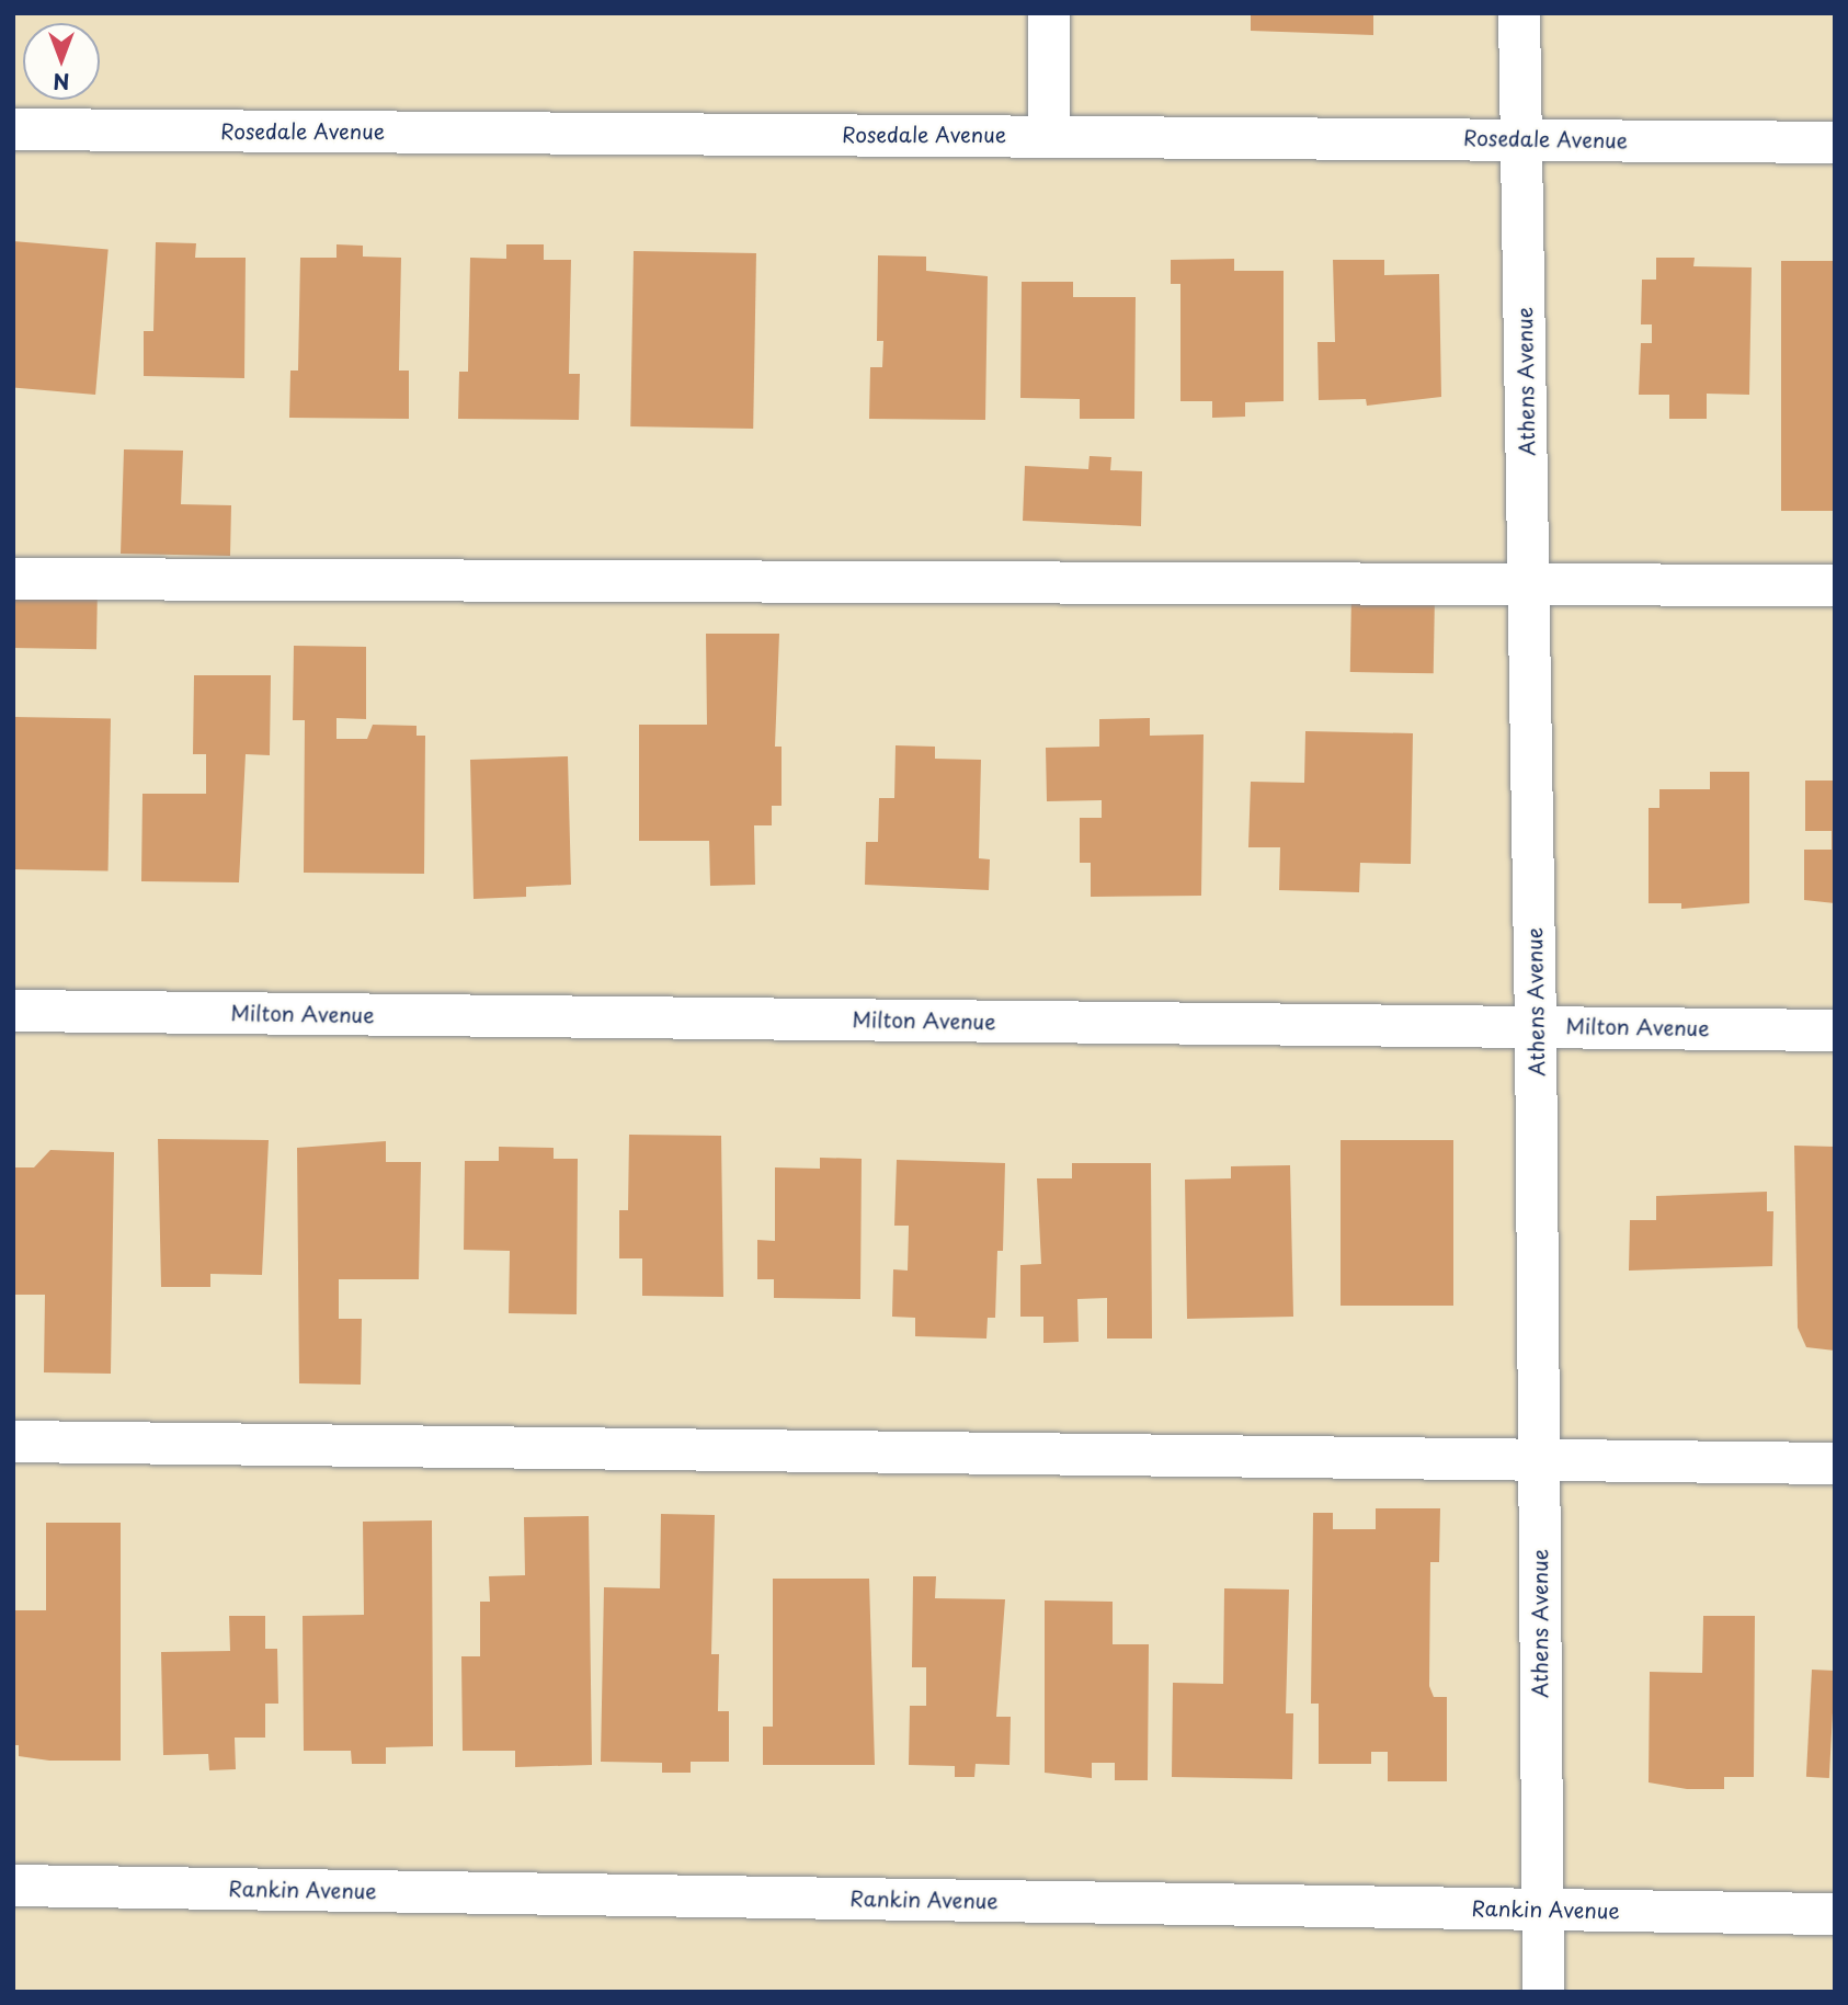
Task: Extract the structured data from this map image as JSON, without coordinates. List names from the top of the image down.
{
  "streets": {
    "street": [
      "Rosedale Avenue",
      "Athens Avenue",
      "Milton Avenue",
      "Rankin Avenue"
    ]
  },
  "crossings": [
    ["Rosedale Avenue", "Athens Avenue"],
    ["Athens Avenue", "Milton Avenue"],
    ["Athens Avenue", "Rankin Avenue"]
  ],
  "north": "bottom"
}
